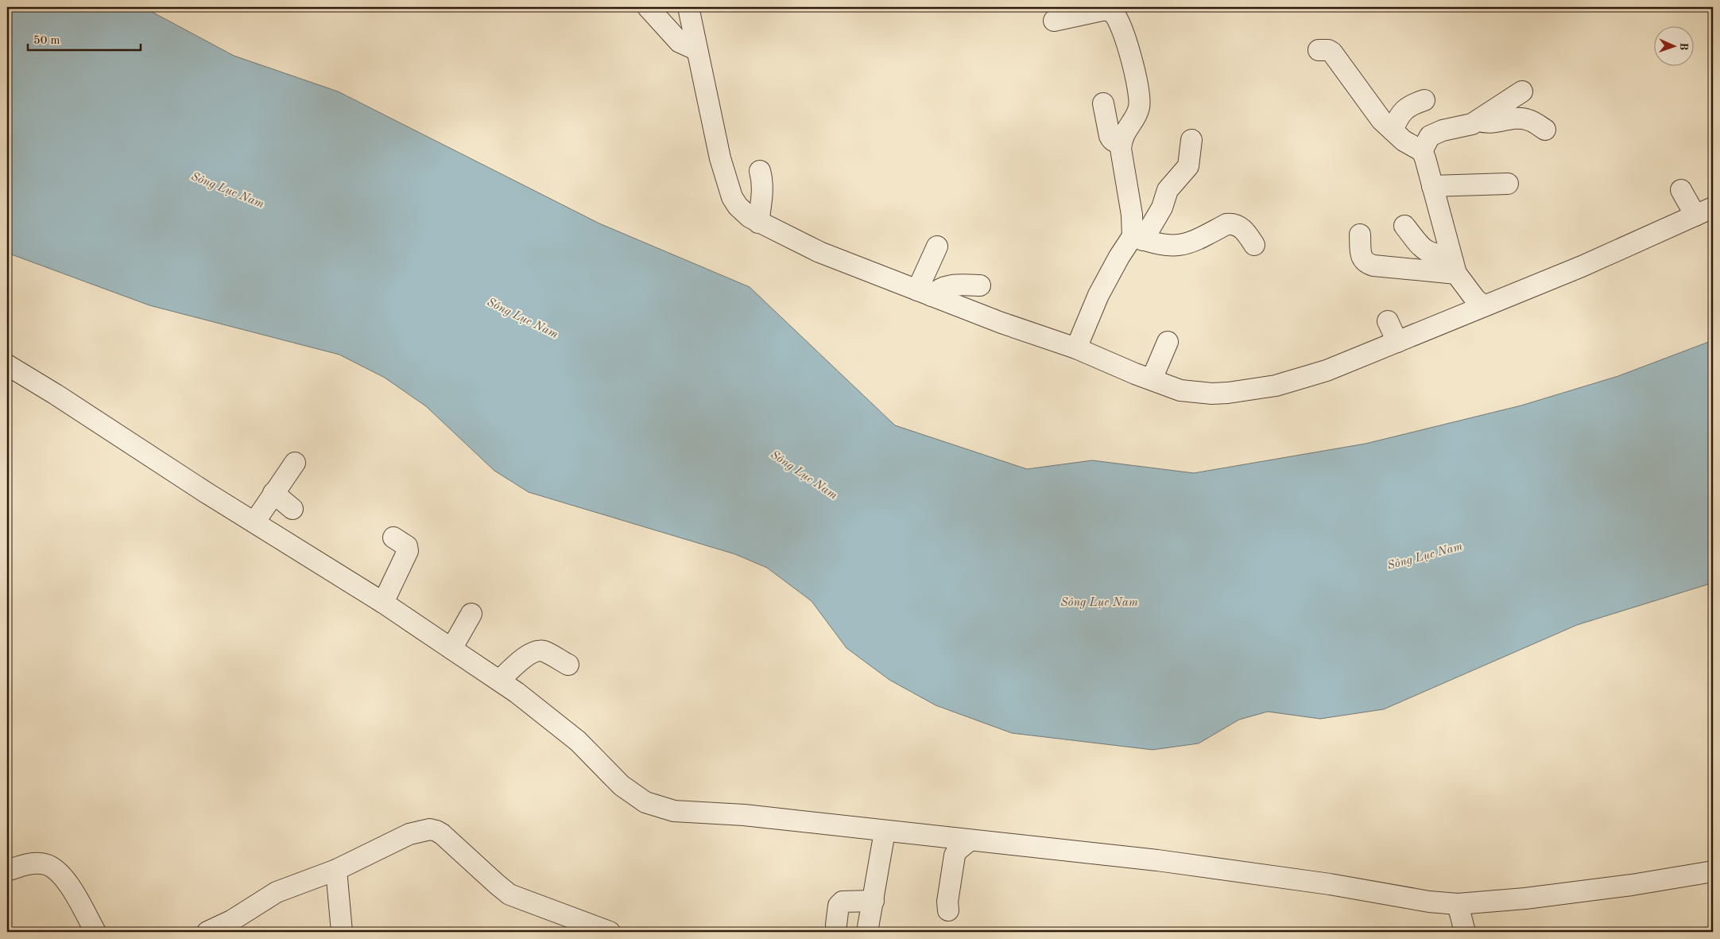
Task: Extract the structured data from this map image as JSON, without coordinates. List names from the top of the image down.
{
  "water": ["Sông Lục Nam"],
  "scale_bar": "50 m",
  "north": "right"
}
